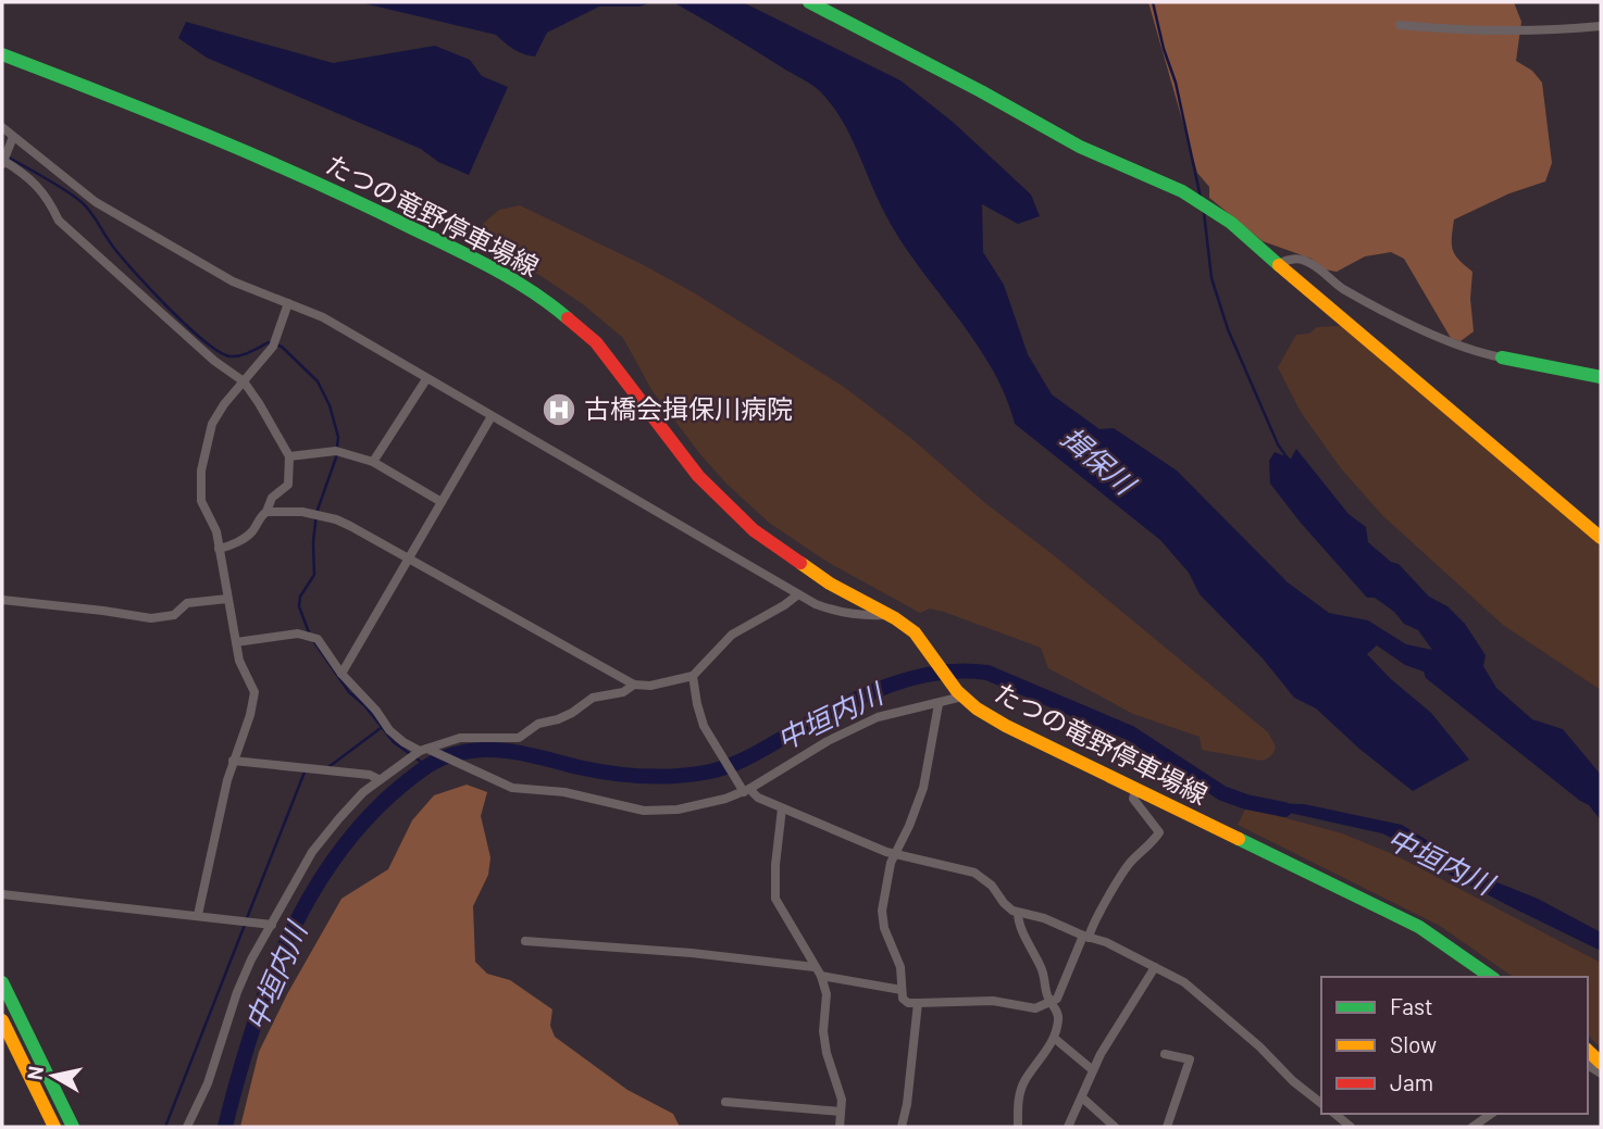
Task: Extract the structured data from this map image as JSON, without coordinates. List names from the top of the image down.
{
  "streets": {
    "main road": ["たつの竜野停車場線"]
  },
  "water": ["揖保川", "中垣内川"],
  "places": {
    "hospital": ["古橋会揖保川病院"]
  },
  "legend": ["Fast", "Slow", "Jam"],
  "north": "left"
}
